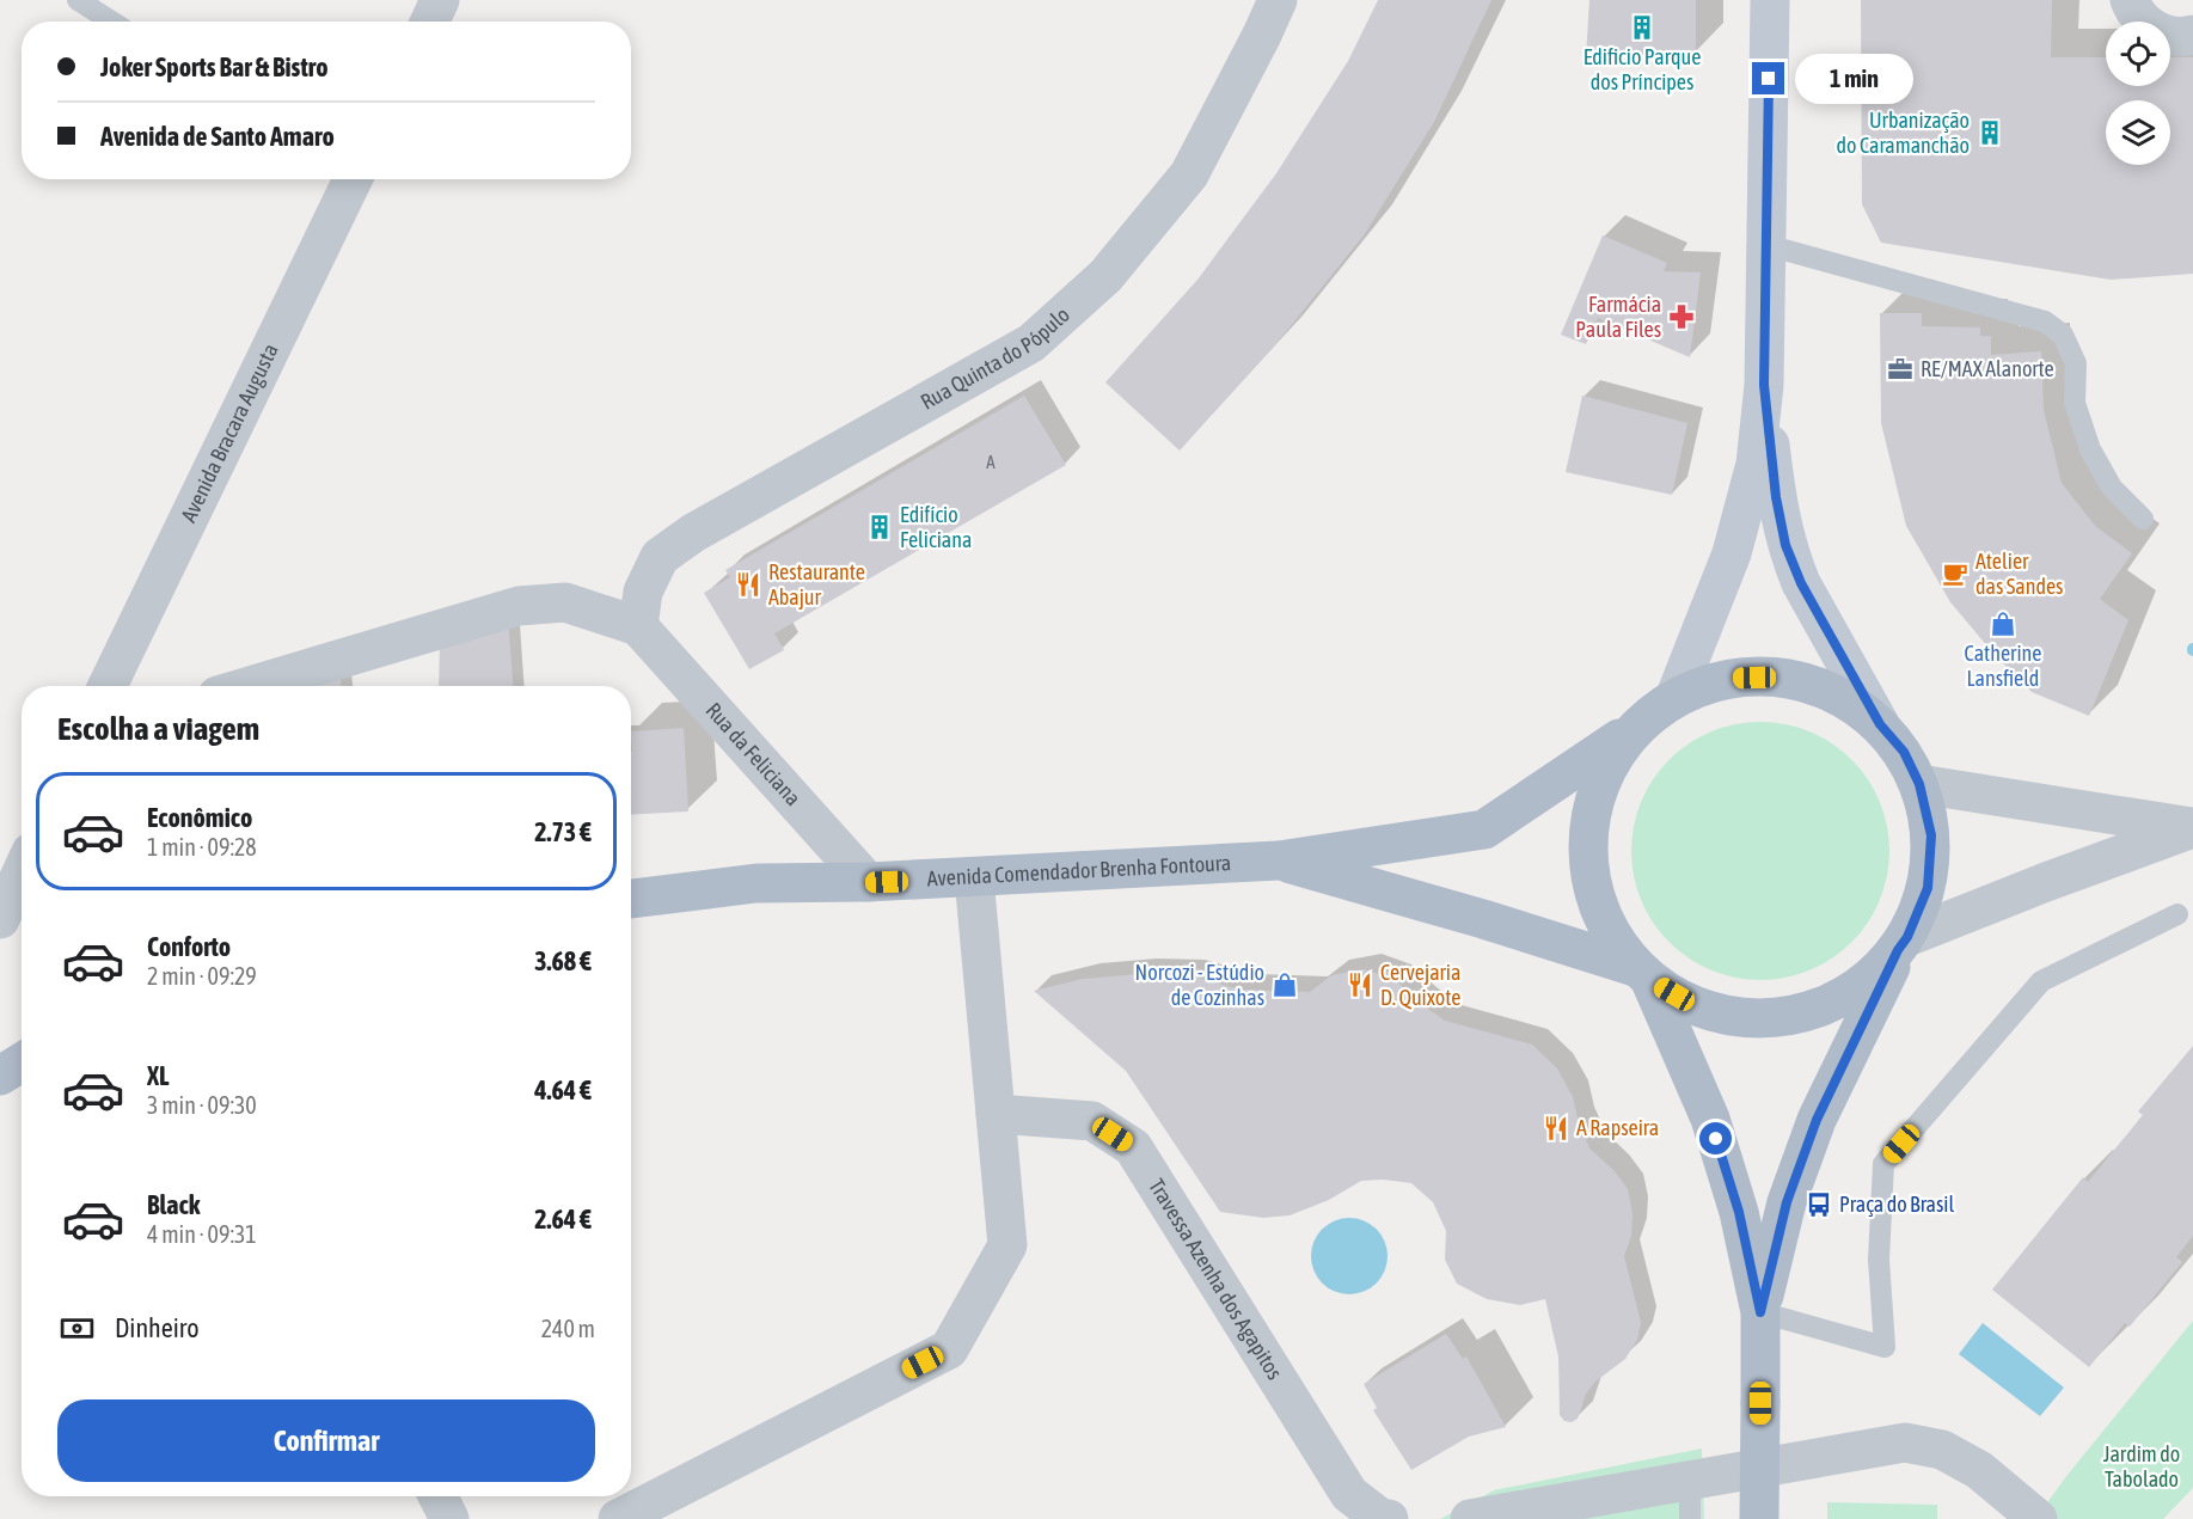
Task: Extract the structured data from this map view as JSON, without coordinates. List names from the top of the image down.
{
  "streets": {
    "main road": ["Avenida Comendador Brenha Fontoura"],
    "street": [
      "Rua Quinta do Pópulo",
      "Avenida Bracara Augusta",
      "Rua da Feliciana",
      "Travessa Azenha dos Agapitos"
    ]
  },
  "crossings": [
    ["Rua Quinta do Pópulo", "Rua da Feliciana"],
    ["Rua da Feliciana", "Avenida Comendador Brenha Fontoura"]
  ],
  "parks": ["Jardim do Tabolado"],
  "places": {
    "building": ["Edificio Parque dos Príncipes", "Urbanização do Caramanchão", "Edifício Feliciana"],
    "pharmacy": ["Farmácia Paula Files"],
    "office": ["RE/MAX Alanorte"],
    "cafe": ["Atelier das Sandes"],
    "restaurant": ["Restaurante Abajur", "Cervejaria D. Quixote", "A Rapseira"],
    "shop": ["Catherine Lansfield", "Norcozi - Estúdio de Cozinhas"],
    "bus stop": ["Praça do Brasil"]
  },
  "house_numbers": ["A"],
  "page": {
    "banner": ["Joker Sports Bar & Bistro", "Avenida de Santo Amaro"],
    "bubble": "1 min",
    "heading": "Escolha a viagem",
    "list": [
      {
        "name": "Econômico",
        "note": "1 min · 09:28",
        "value": "2.73 €"
      },
      {
        "name": "Conforto",
        "note": "2 min · 09:29",
        "value": "3.68 €"
      },
      {
        "name": "XL",
        "note": "3 min · 09:30",
        "value": "4.64 €"
      },
      {
        "name": "Black",
        "note": "4 min · 09:31",
        "value": "2.64 €"
      }
    ],
    "pay": ["Dinheiro", "240 m"],
    "buttons": "Confirmar"
  }
}
